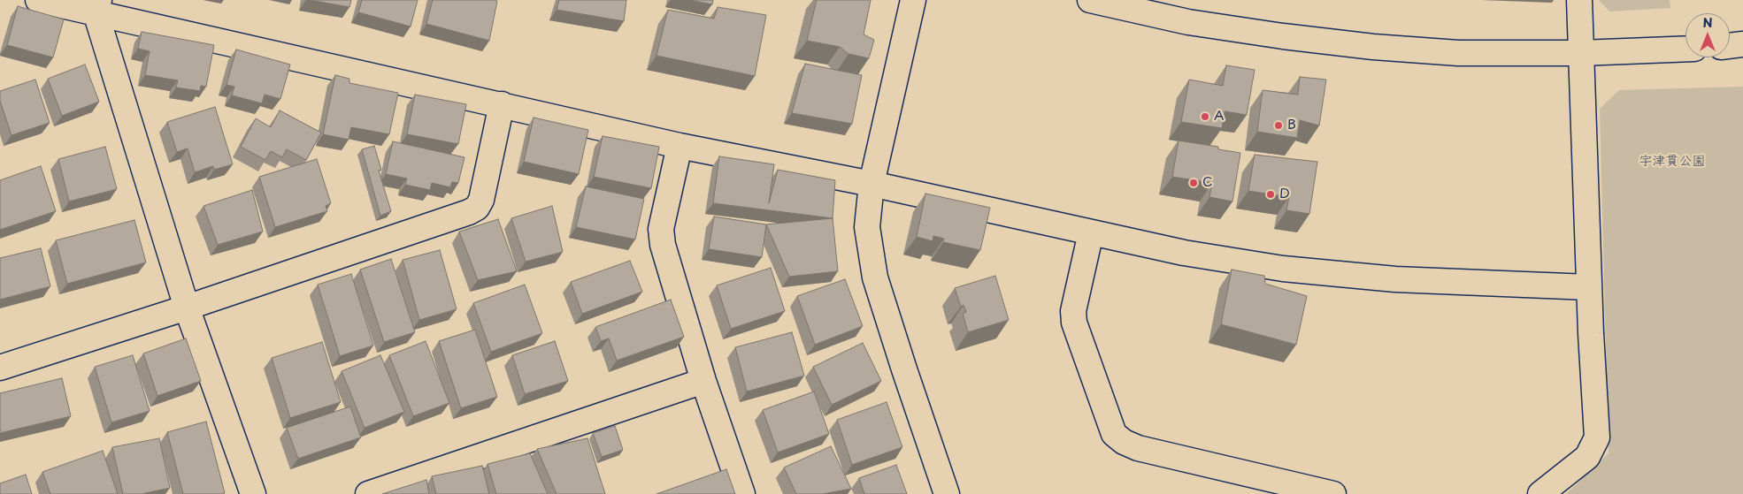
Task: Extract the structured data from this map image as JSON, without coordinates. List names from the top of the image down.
{
  "parks": ["宇津貫公園"],
  "places": [
    "A",
    "B",
    "C",
    "D"
  ],
  "north": "top"
}
